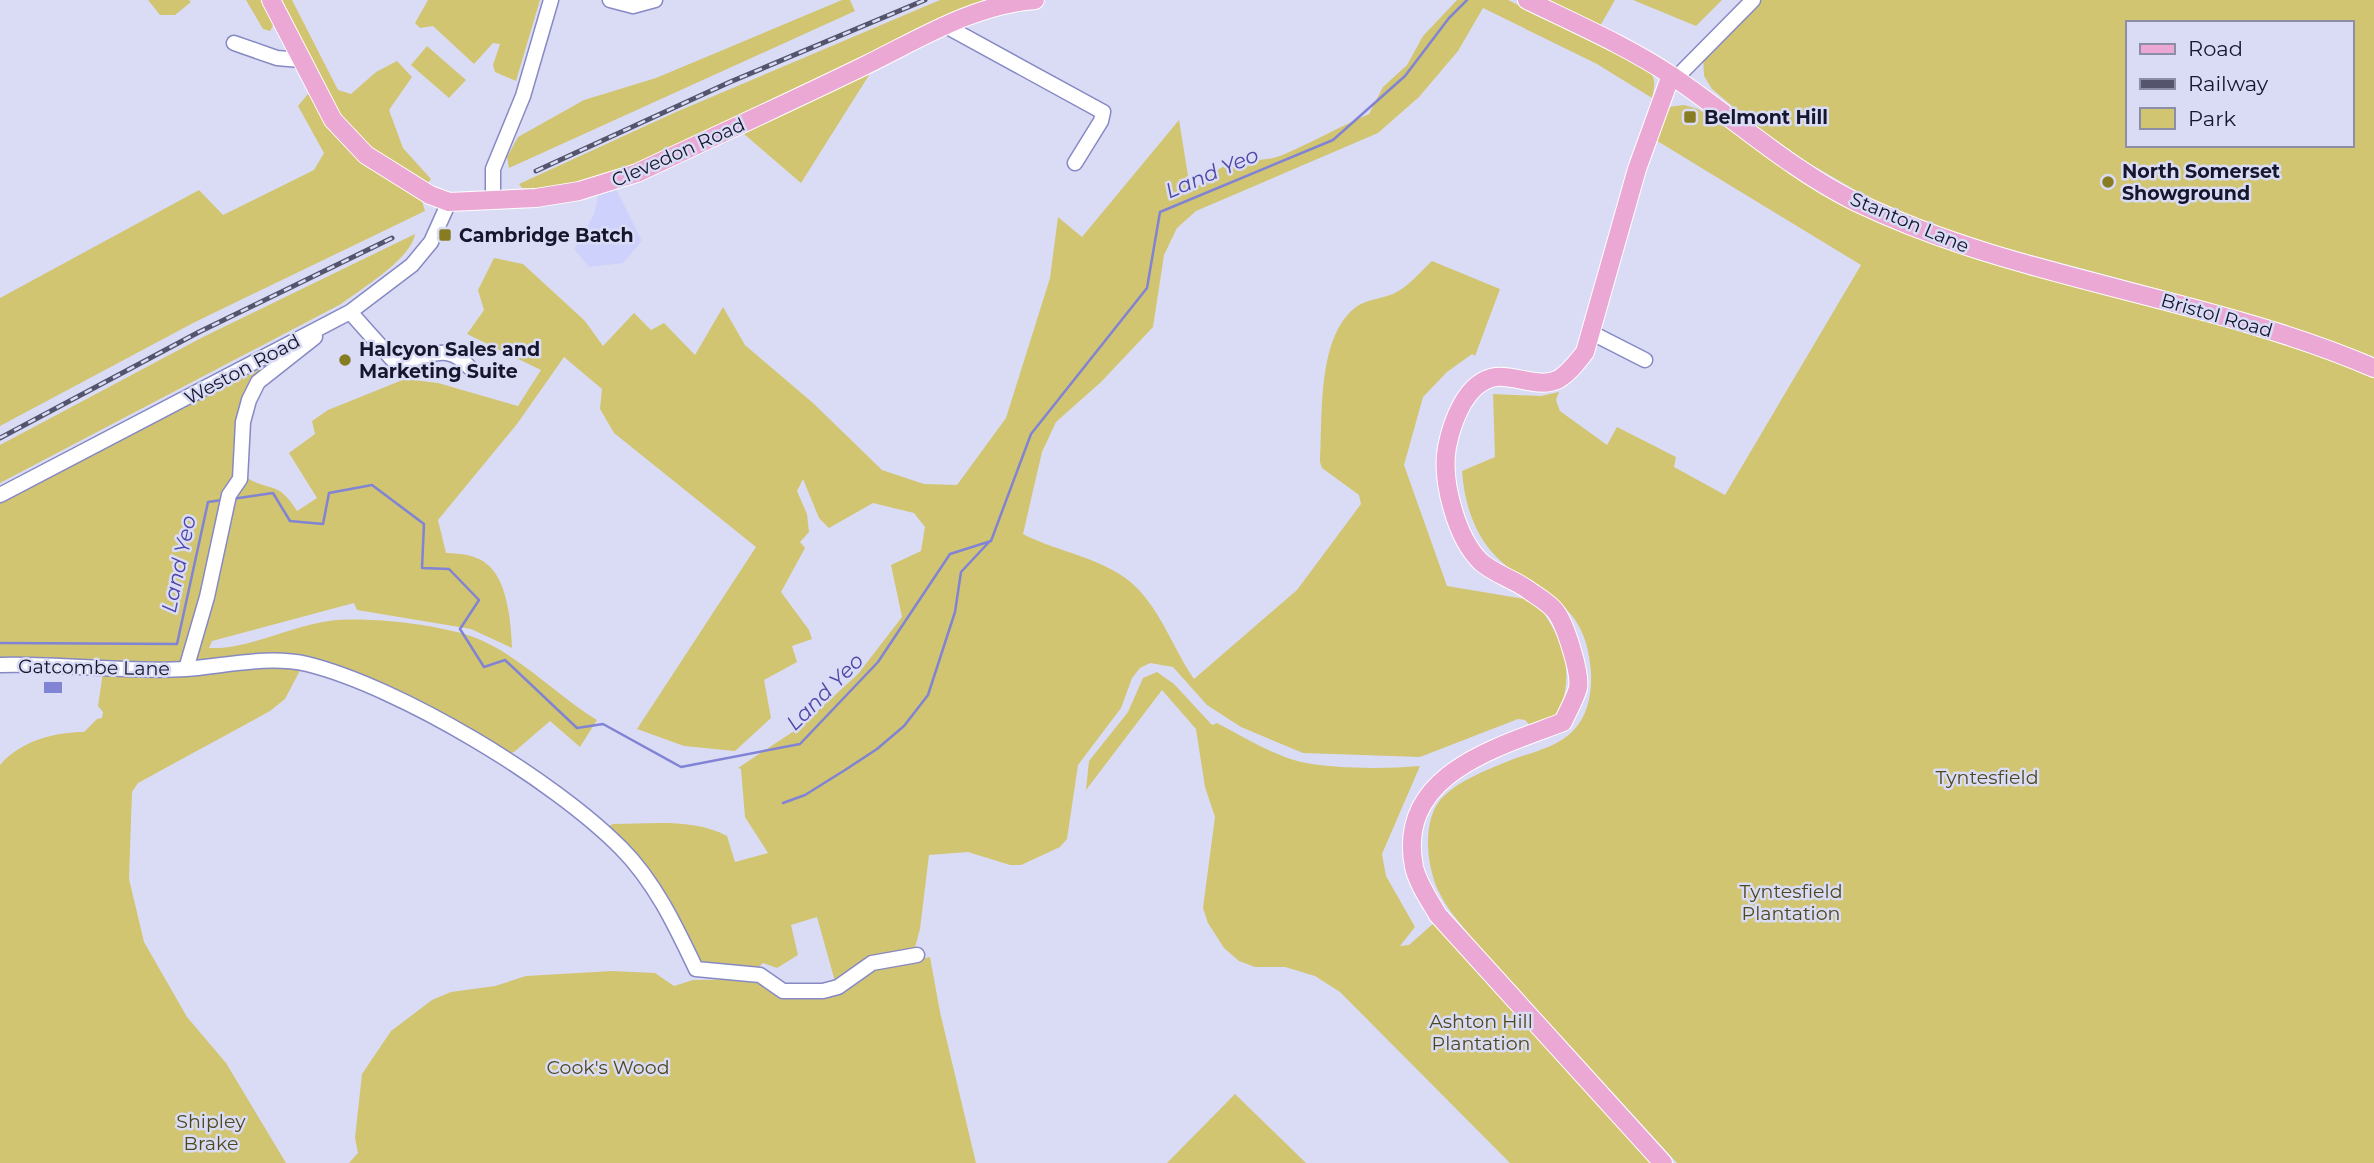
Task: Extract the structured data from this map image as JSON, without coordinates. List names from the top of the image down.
{
  "streets": {
    "main road": ["Clevedon Road", "Stanton Lane", "Bristol Road"],
    "street": ["Weston Road", "Gatcombe Lane"]
  },
  "crossings": [
    ["Clevedon Road", "Weston Road"],
    ["Stanton Lane", "Bristol Road"],
    ["Weston Road", "Gatcombe Lane"]
  ],
  "water": ["Land Yeo"],
  "parks": [
    "Tyntesfield",
    "Tyntesfield Plantation",
    "Ashton Hill Plantation",
    "Cook's Wood",
    "Shipley Brake"
  ],
  "places": {
    "transit": ["Belmont Hill", "Cambridge Batch"],
    "other": ["North Somerset Showground", "Halcyon Sales and Marketing Suite"]
  },
  "legend": ["Road", "Railway", "Park"]
}
